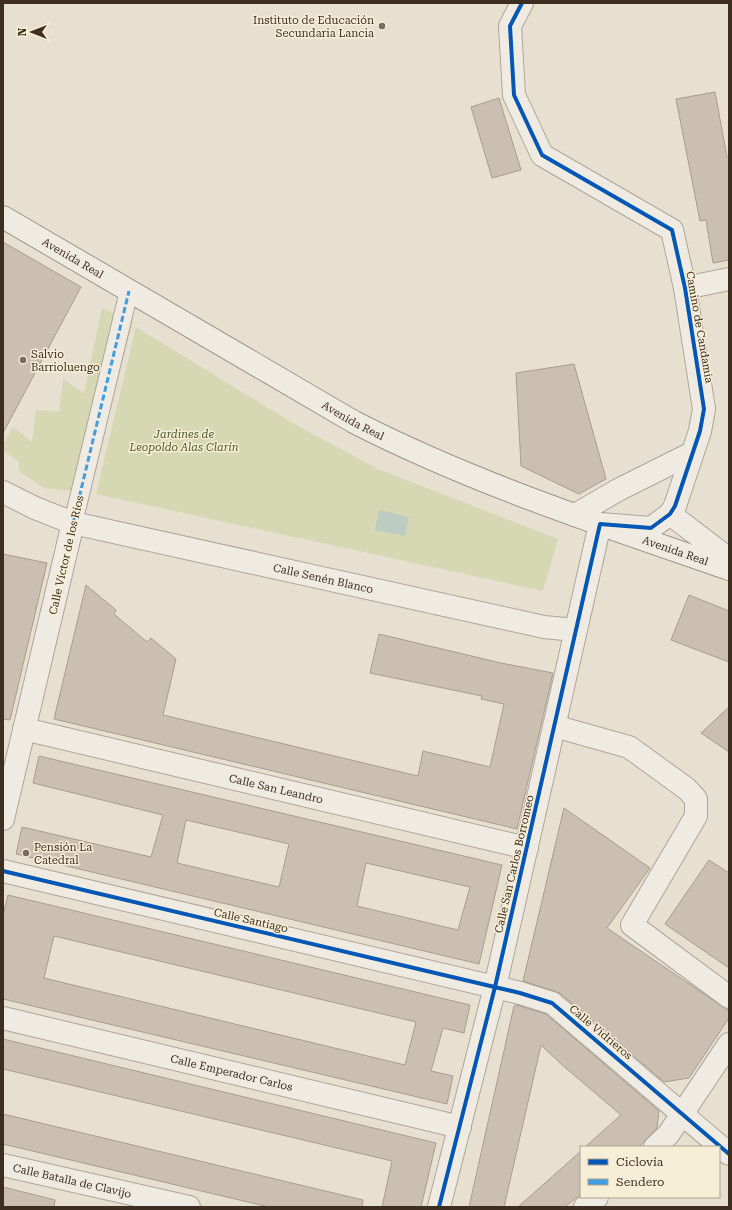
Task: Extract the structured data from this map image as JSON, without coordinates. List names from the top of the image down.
{
  "streets": {
    "street": [
      "Avenida Real",
      "Camino de Candamia",
      "Calle Víctor de los Ríos",
      "Calle Senén Blanco",
      "Calle San Leandro",
      "Calle San Carlos Borromeo",
      "Calle Santiago",
      "Calle Vidrieros",
      "Calle Emperador Carlos",
      "Calle Batalla de Clavijo"
    ]
  },
  "crossings": [
    ["Avenida Real", "Camino de Candamia"],
    ["Avenida Real", "Calle Víctor de los Ríos"],
    ["Avenida Real", "Calle San Carlos Borromeo"],
    ["Camino de Candamia", "Calle San Carlos Borromeo"],
    ["Calle Víctor de los Ríos", "Calle Senén Blanco"],
    ["Calle Víctor de los Ríos", "Calle San Leandro"],
    ["Calle Senén Blanco", "Calle San Carlos Borromeo"],
    ["Calle San Leandro", "Calle San Carlos Borromeo"],
    ["Calle San Carlos Borromeo", "Calle Santiago"],
    ["Calle San Carlos Borromeo", "Calle Vidrieros"],
    ["Calle San Carlos Borromeo", "Calle Emperador Carlos"],
    ["Calle Santiago", "Calle Vidrieros"]
  ],
  "parks": ["Jardines de Leopoldo Alas Clarín"],
  "places": ["Instituto de Educación Secundaria Lancia", "Salvio Barrioluengo", "Pensión La Catedral"],
  "legend": ["Ciclovía", "Sendero"],
  "north": "left"
}
